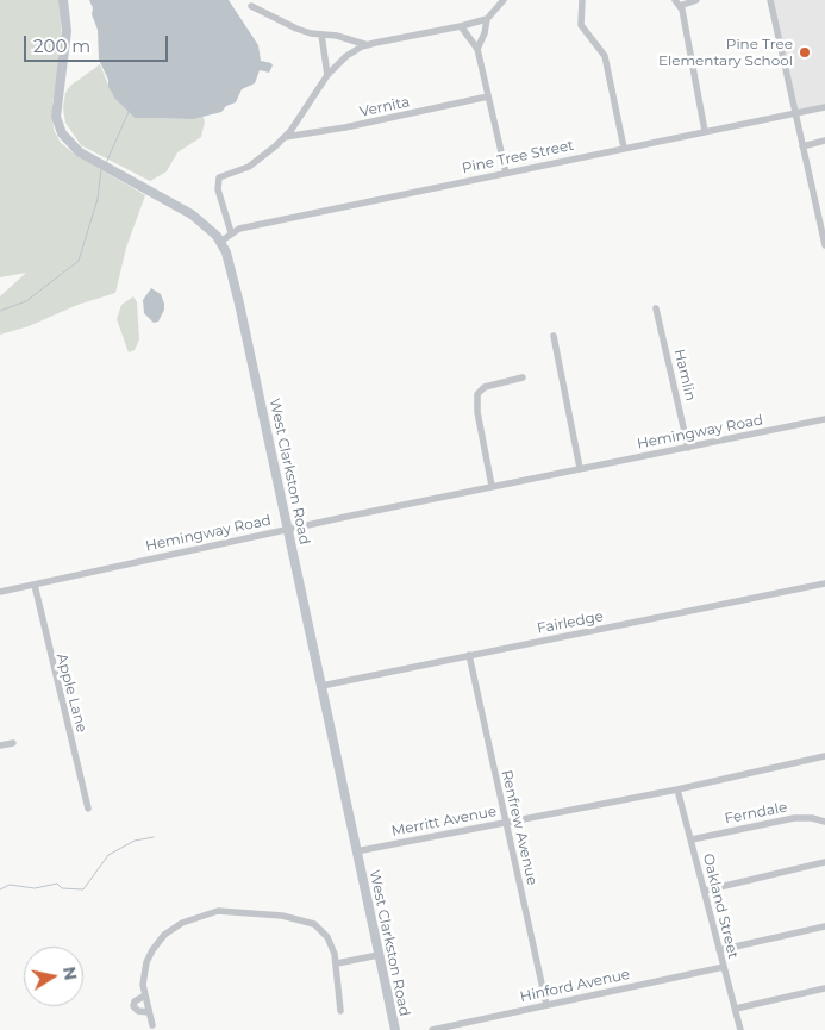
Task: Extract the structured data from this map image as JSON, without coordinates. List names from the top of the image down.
{
  "streets": {
    "main road": ["West Clarkston Road"],
    "street": [
      "Vernita",
      "Pine Tree Street",
      "Hamlin",
      "Hemingway Road",
      "Fairledge",
      "Apple Lane",
      "Ferndale",
      "Merritt Avenue",
      "Renfrew Avenue",
      "Oakland Street",
      "Hinford Avenue"
    ]
  },
  "crossings": [
    ["Pine Tree Street", "West Clarkston Road"],
    ["Hamlin", "Hemingway Road"],
    ["Hemingway Road", "West Clarkston Road"],
    ["Hemingway Road", "Apple Lane"],
    ["West Clarkston Road", "Fairledge"],
    ["West Clarkston Road", "Merritt Avenue"],
    ["Fairledge", "Renfrew Avenue"],
    ["Ferndale", "Oakland Street"],
    ["Merritt Avenue", "Renfrew Avenue"],
    ["Merritt Avenue", "Oakland Street"],
    ["Renfrew Avenue", "Hinford Avenue"],
    ["Oakland Street", "Hinford Avenue"]
  ],
  "places": ["Pine Tree Elementary School"],
  "scale_bar": "200 m",
  "north": "right"
}
